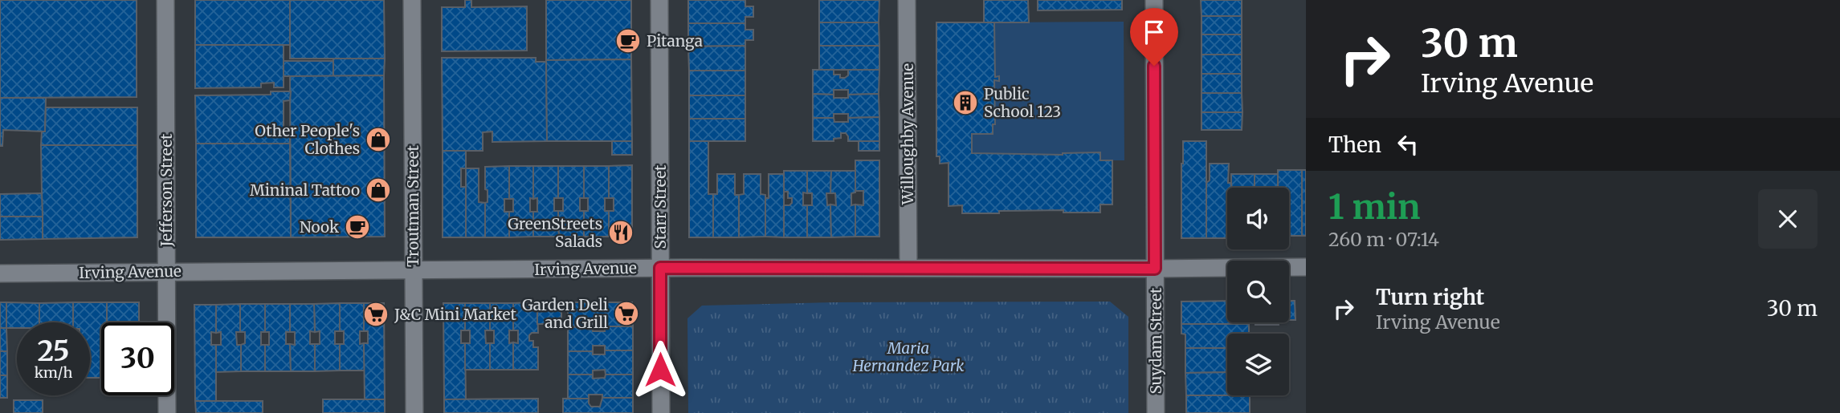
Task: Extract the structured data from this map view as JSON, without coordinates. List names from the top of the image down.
{
  "streets": {
    "street": [
      "Willoughby Avenue",
      "Jefferson Street",
      "Troutman Street",
      "Starr Street",
      "Irving Avenue",
      "Suydam Street"
    ]
  },
  "crossings": [
    ["Willoughby Avenue", "Irving Avenue"],
    ["Jefferson Street", "Irving Avenue"],
    ["Troutman Street", "Irving Avenue"],
    ["Starr Street", "Irving Avenue"],
    ["Irving Avenue", "Suydam Street"]
  ],
  "parks": ["Maria Hernandez Park"],
  "places": {
    "cafe": ["Pitanga", "Nook"],
    "building": ["Public School 123"],
    "shop": ["Other People's Clothes", "Mininal Tattoo"],
    "restaurant": ["GreenStreets Salads"],
    "supermarket": ["Garden Deli and Grill", "J&C Mini Market"]
  },
  "page": {
    "turn": ["30 m", "Irving Avenue"],
    "then": "Then",
    "heading": ["1 min", "260 m · 07:14"],
    "list": [
      {
        "name": "Turn right",
        "note": "Irving Avenue",
        "value": "30 m"
      }
    ],
    "speed": "25 km/h",
    "limit": "30"
  }
}
